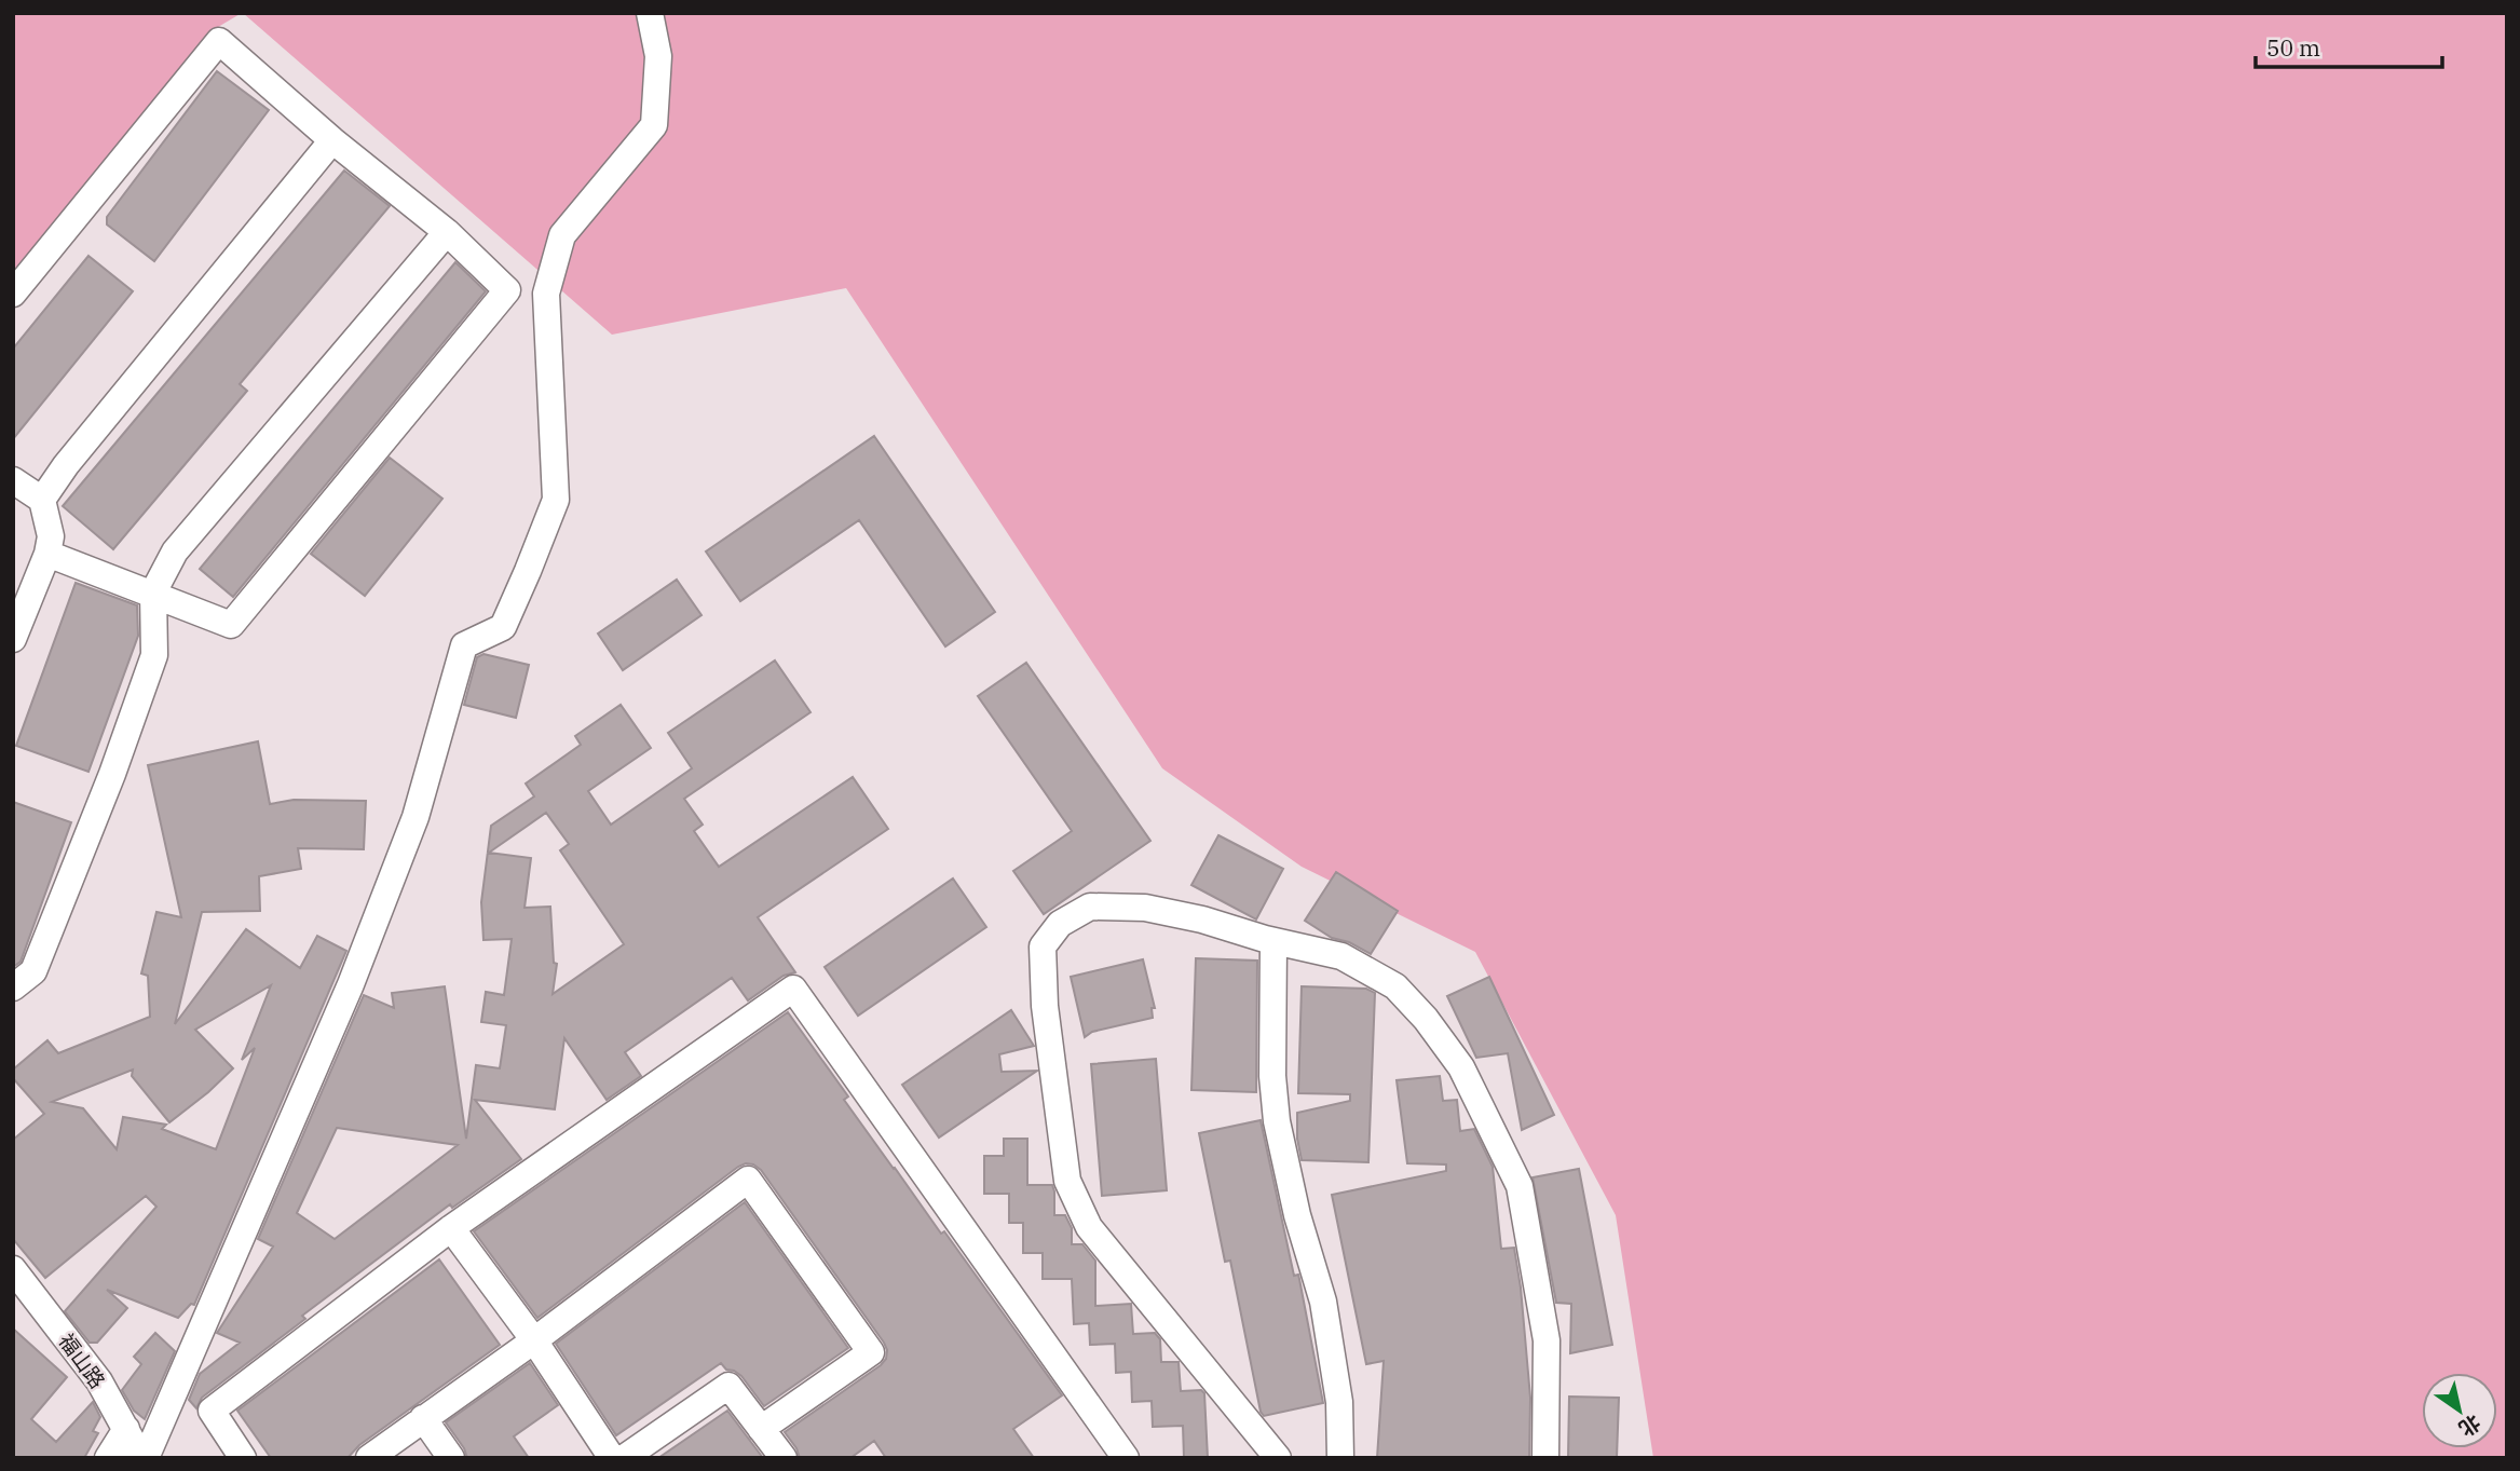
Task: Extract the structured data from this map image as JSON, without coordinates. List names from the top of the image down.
{
  "streets": {
    "street": ["福山路"]
  },
  "scale_bar": "50 m",
  "north": "bottom right"
}
